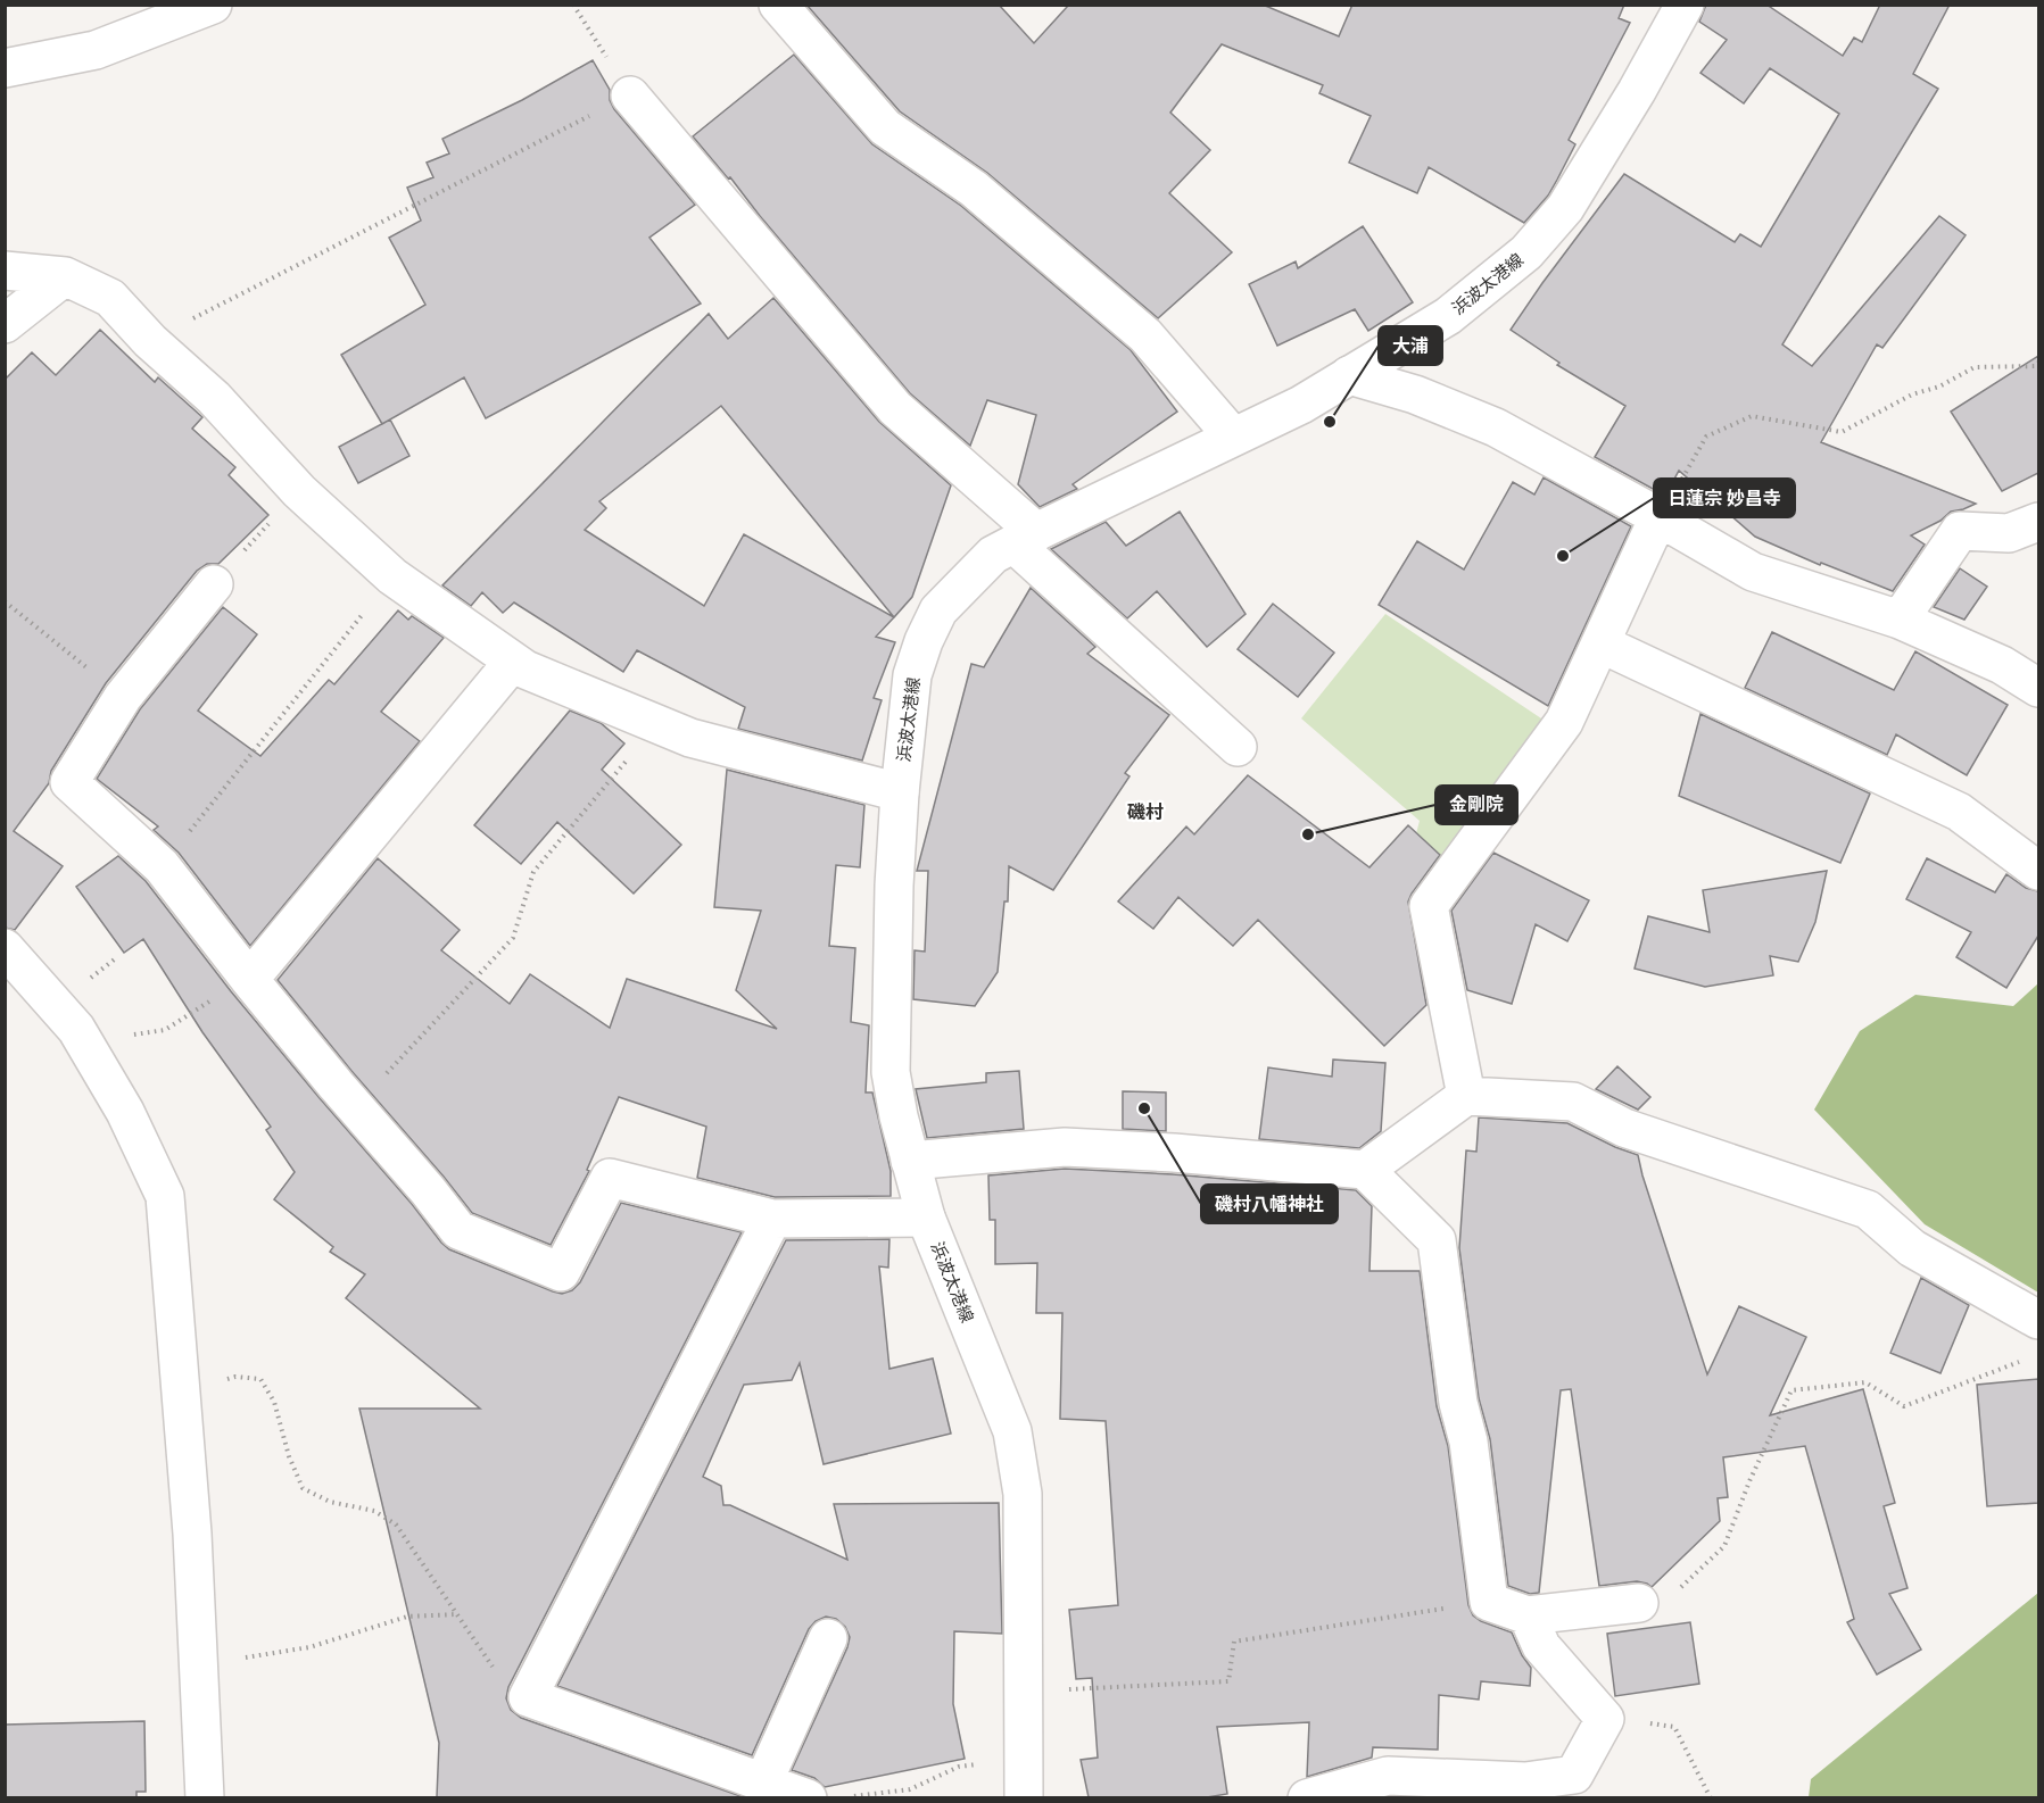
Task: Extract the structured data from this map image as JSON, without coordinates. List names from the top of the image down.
{
  "streets": {
    "street": ["浜波太港線"]
  },
  "districts": ["磯村"],
  "places": [
    "大浦",
    "日蓮宗 妙昌寺",
    "金剛院",
    "磯村八幡神社"
  ]
}
